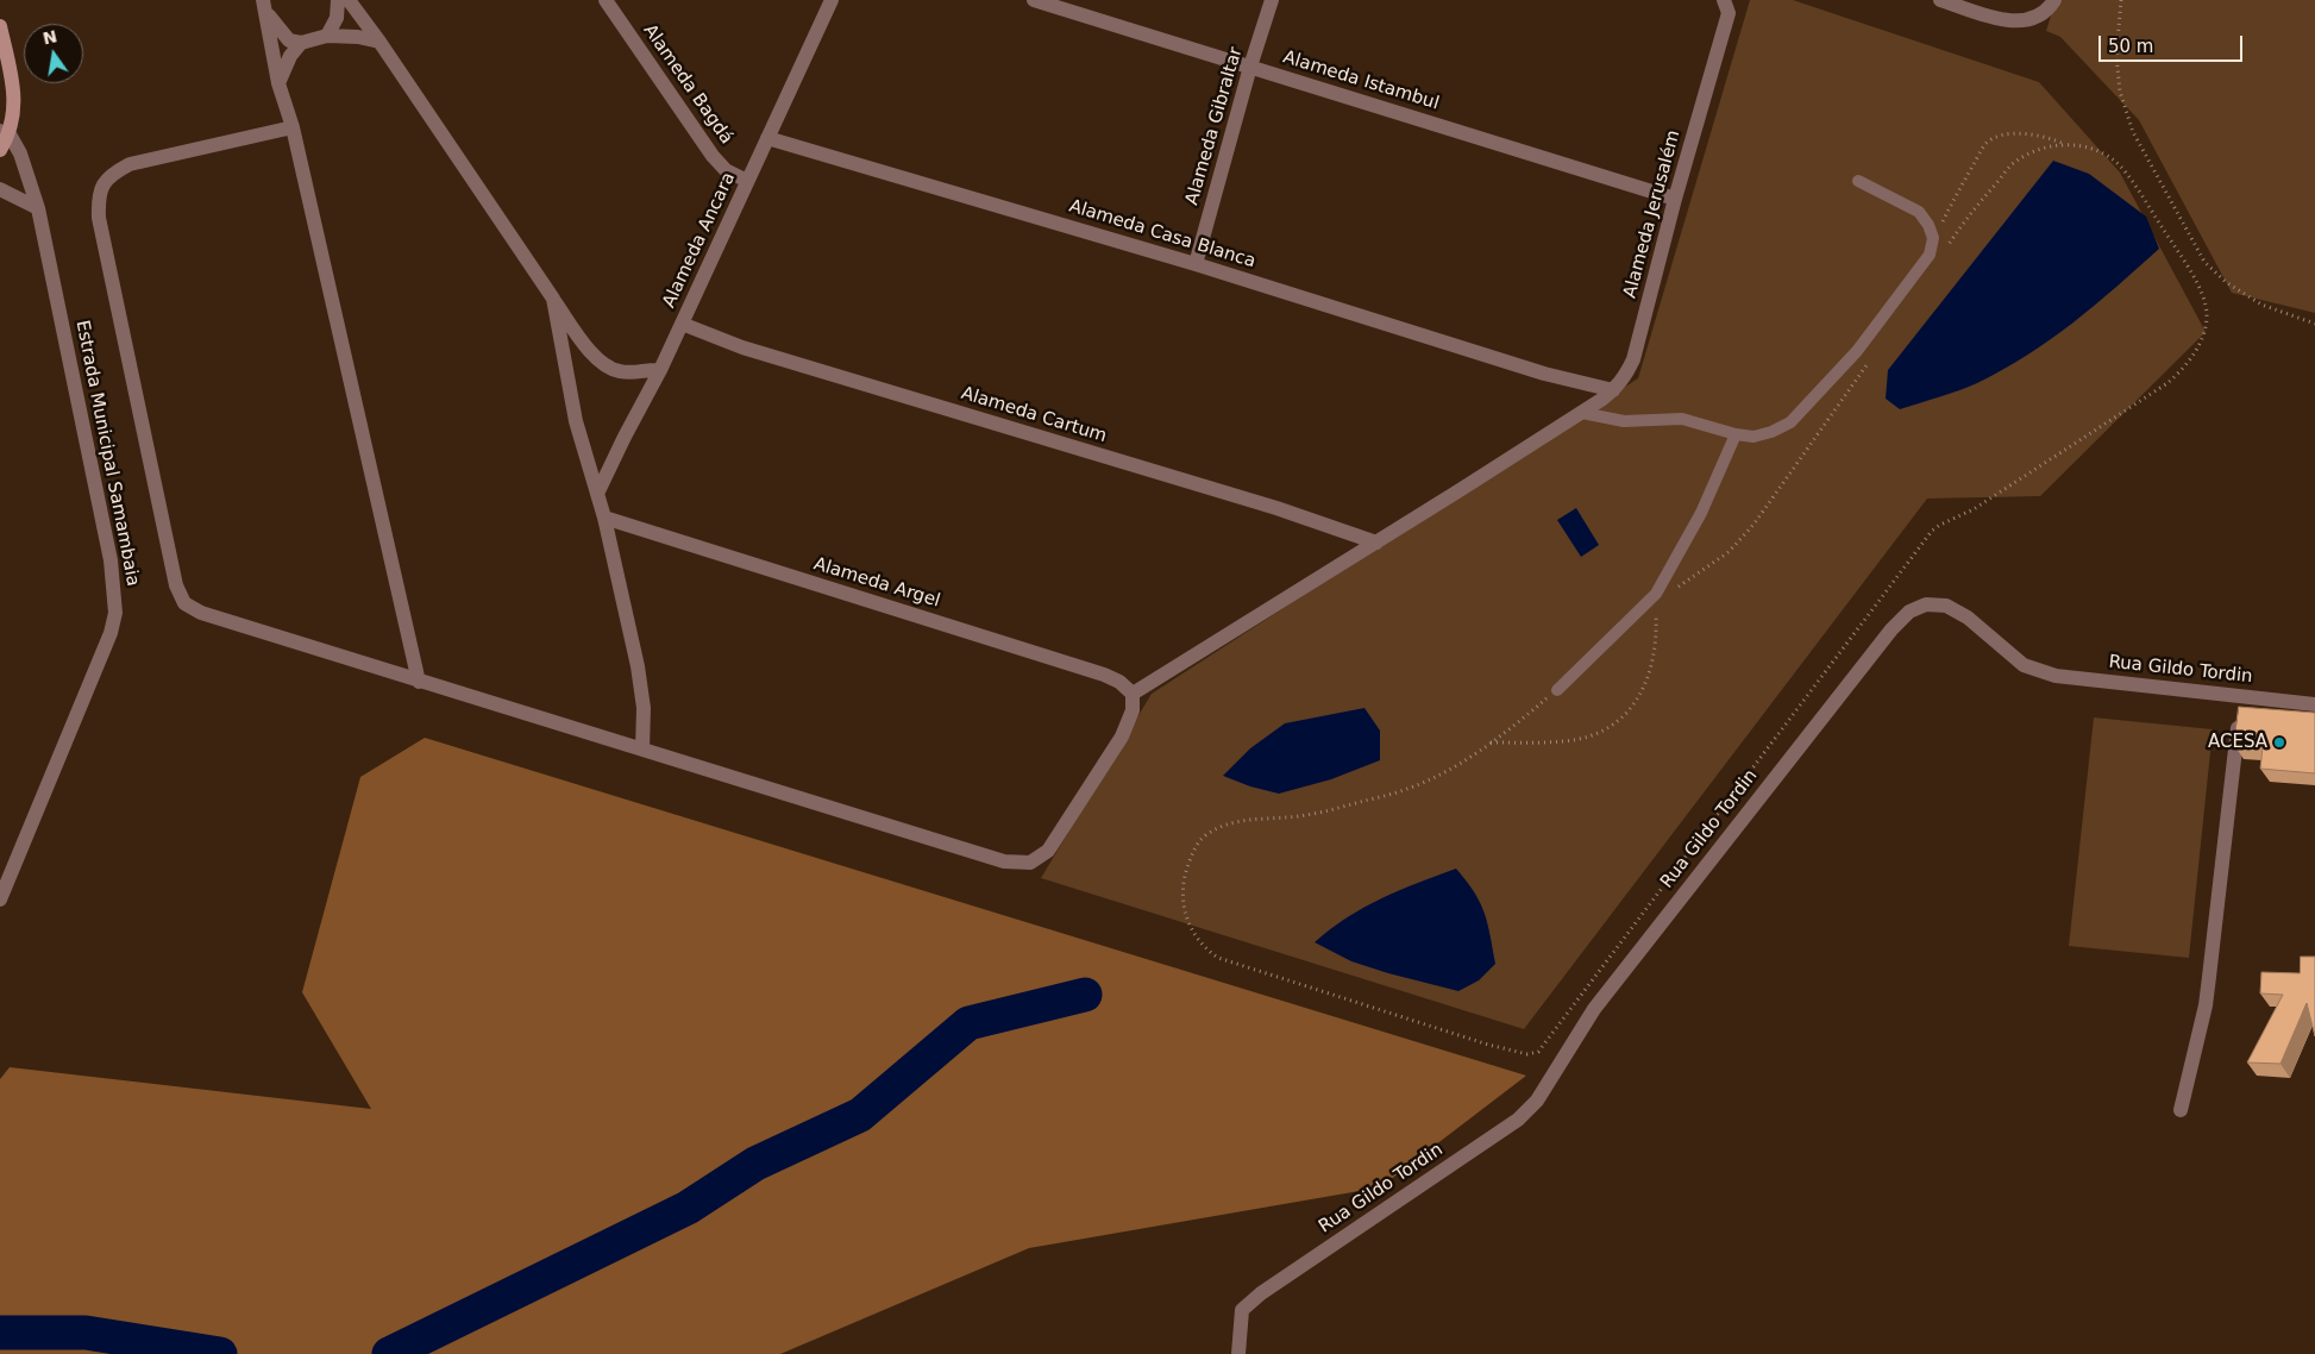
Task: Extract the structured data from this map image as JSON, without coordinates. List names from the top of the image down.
{
  "streets": {
    "street": [
      "Alameda Istambul",
      "Alameda Bagdá",
      "Alameda Gibraltar",
      "Alameda Jerusalém",
      "Alameda Casa Blanca",
      "Alameda Ancara",
      "Alameda Cartum",
      "Estrada Municipal Samambaia",
      "Alameda Argel",
      "Rua Gildo Tordin"
    ]
  },
  "crossings": [
    ["Alameda Istambul", "Alameda Gibraltar"],
    ["Alameda Istambul", "Alameda Jerusalém"],
    ["Alameda Bagdá", "Alameda Ancara"],
    ["Alameda Gibraltar", "Alameda Casa Blanca"],
    ["Alameda Jerusalém", "Alameda Casa Blanca"],
    ["Alameda Jerusalém", "Alameda Cartum"],
    ["Alameda Jerusalém", "Alameda Argel"],
    ["Alameda Casa Blanca", "Alameda Ancara"],
    ["Alameda Ancara", "Alameda Cartum"]
  ],
  "places": ["ACESA"],
  "scale_bar": "50 m",
  "north": "top"
}
